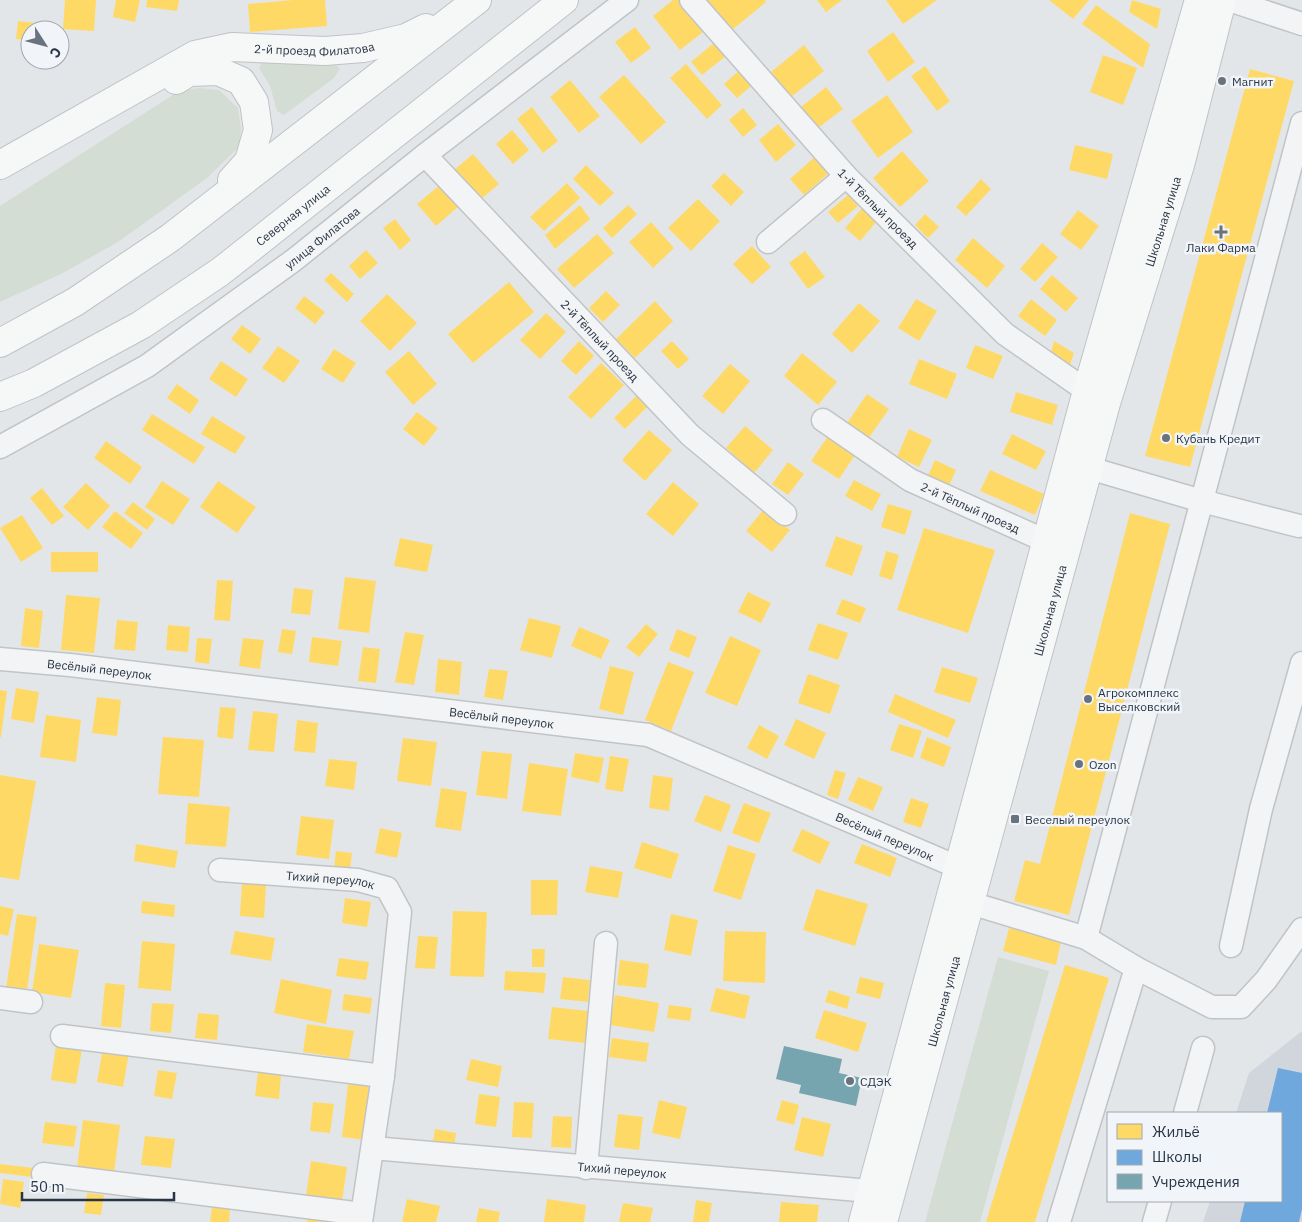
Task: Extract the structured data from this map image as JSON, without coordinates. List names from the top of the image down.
{
  "streets": {
    "main road": ["2-й проезд Филатова", "Северная улица", "Школьная улица"],
    "street": [
      "1-й Тёплый проезд",
      "улица Филатова",
      "2-й Тёплый проезд",
      "Весёлый переулок",
      "Тихий переулок"
    ]
  },
  "crossings": [
    ["1-й Тёплый проезд", "Школьная улица"],
    ["Школьная улица", "2-й Тёплый проезд"],
    ["Школьная улица", "Весёлый переулок"],
    ["Школьная улица", "Тихий переулок"],
    ["улица Филатова", "2-й Тёплый проезд"]
  ],
  "places": {
    "other": [
      "Магнит",
      "Кубань Кредит",
      "Агрокомплекс Выселковский",
      "Ozon",
      "СДЭК"
    ],
    "health": ["Лаки Фарма"],
    "transit": ["Веселый переулок"]
  },
  "legend": ["Жильё", "Школы", "Учреждения"],
  "scale_bar": "50 m",
  "north": "bottom right"
}
